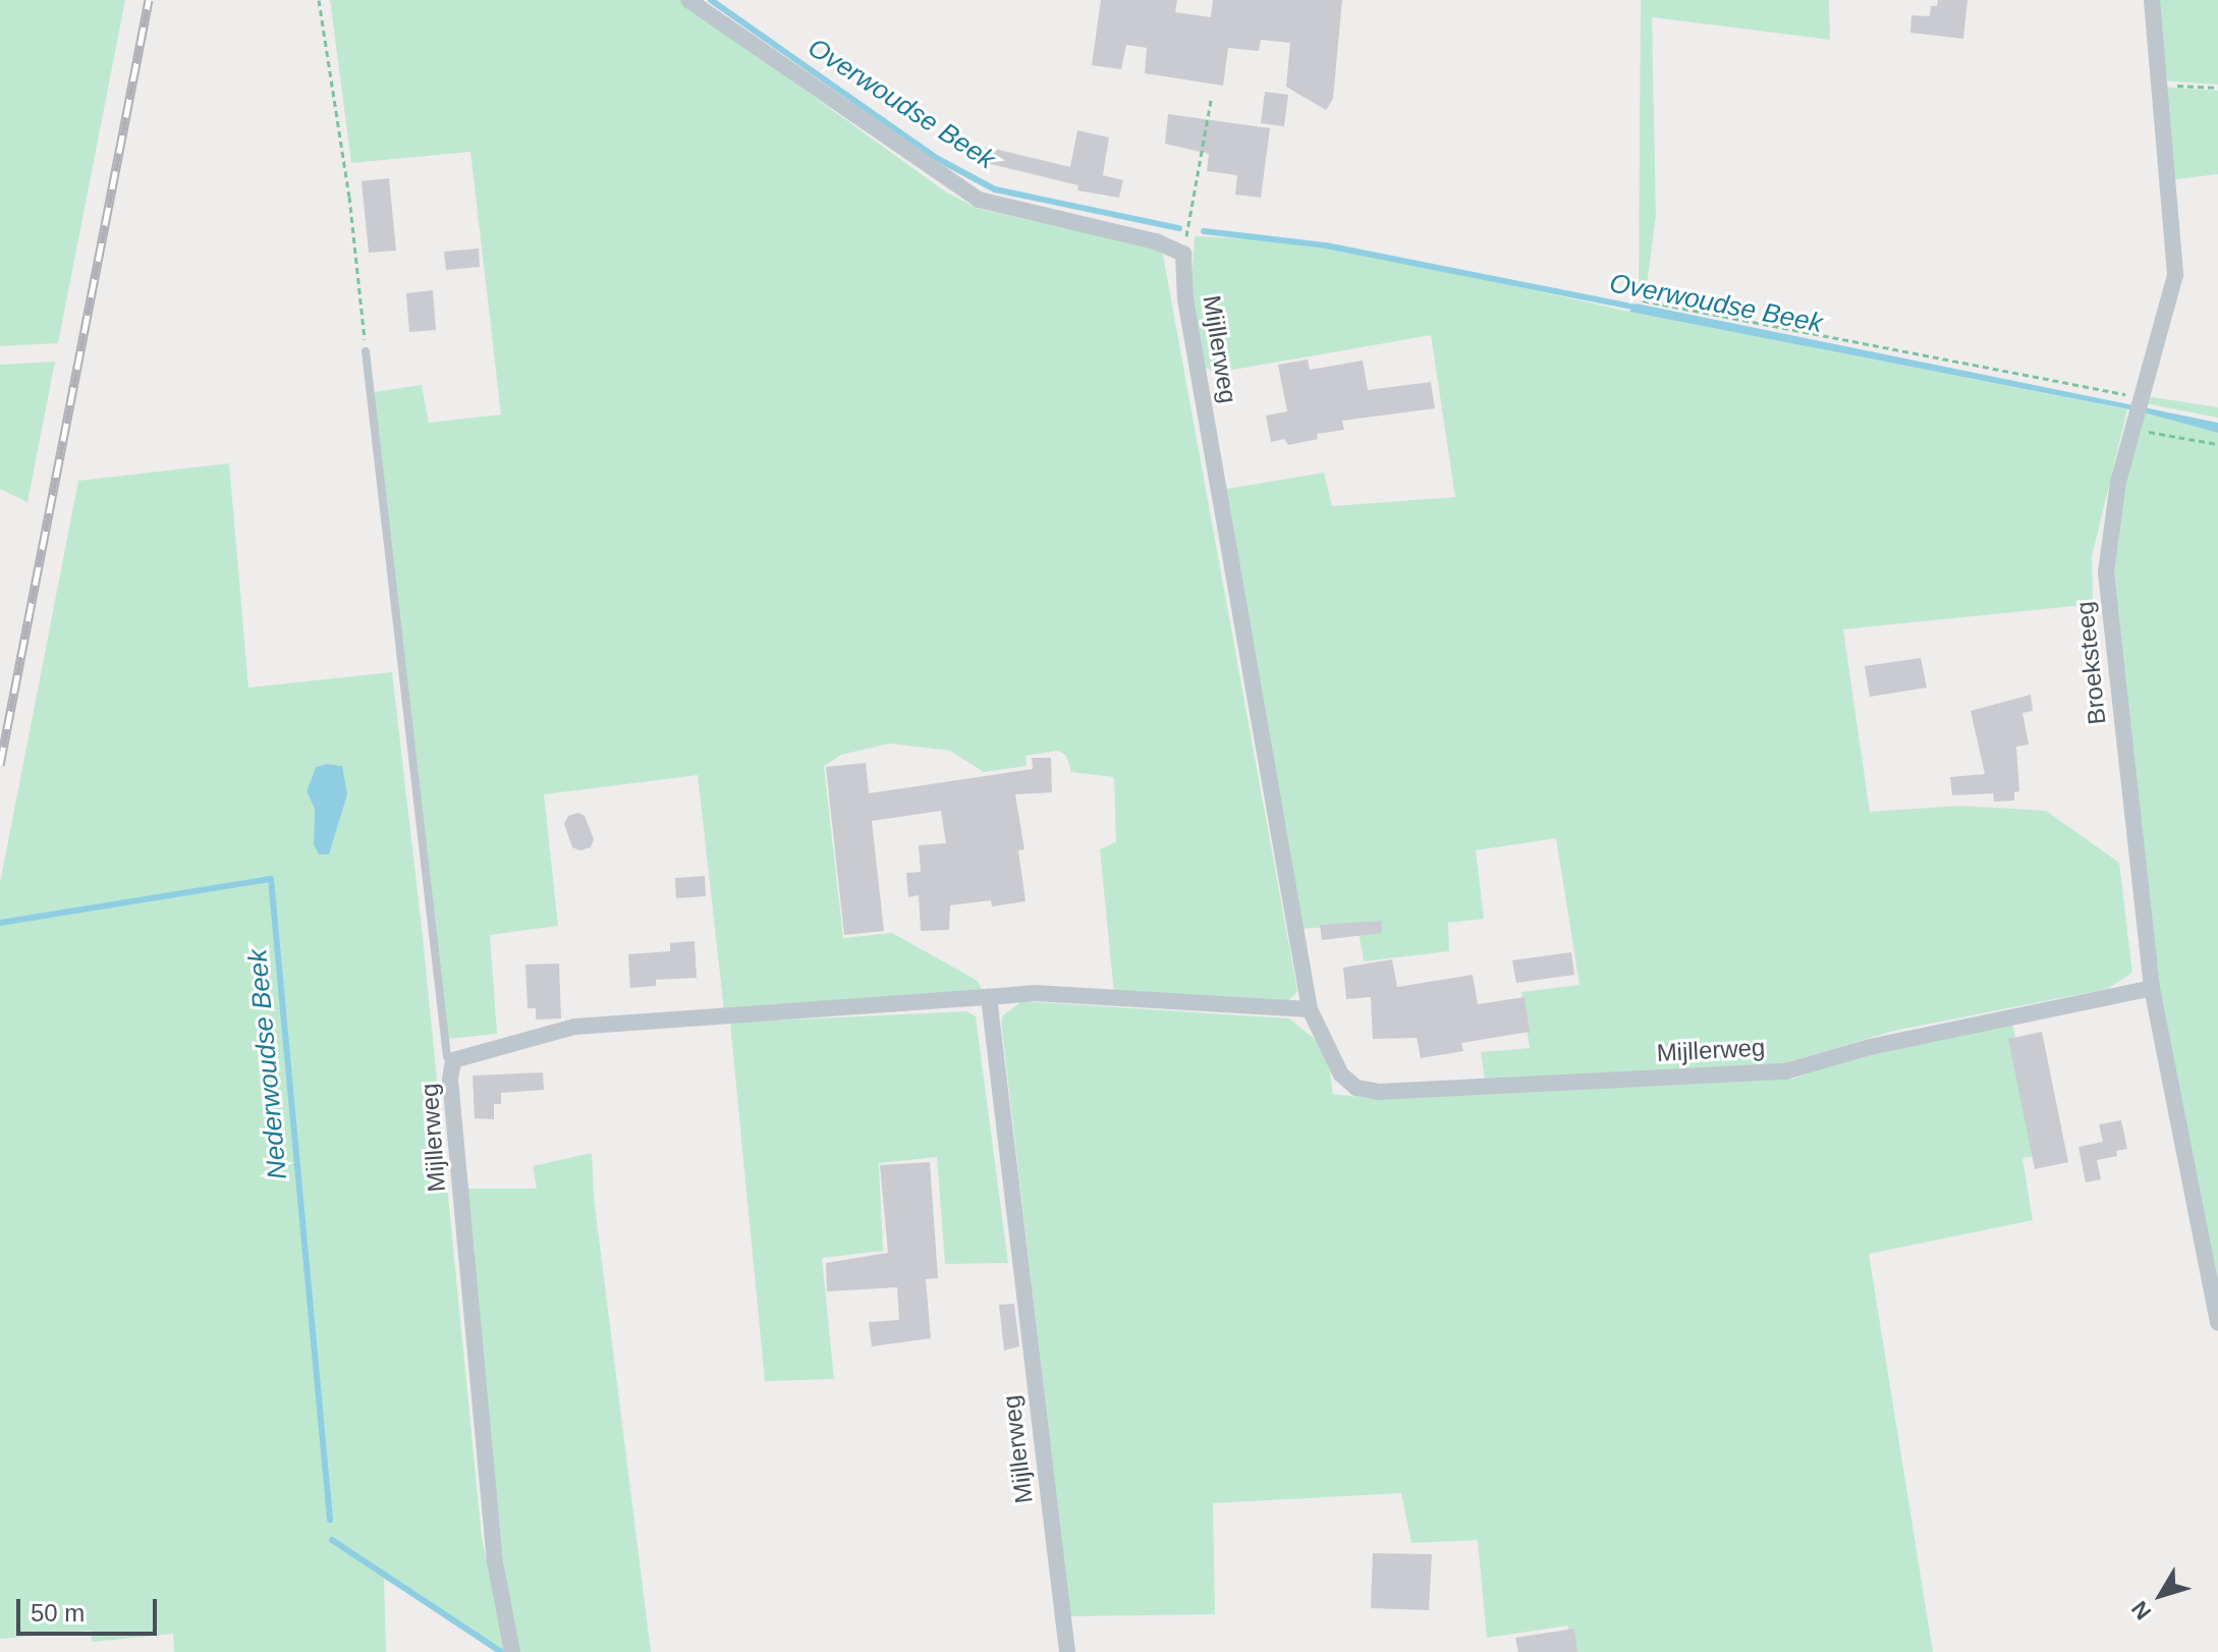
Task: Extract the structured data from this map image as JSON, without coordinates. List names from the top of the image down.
{
  "streets": {
    "street": ["Mijllerweg", "Broeksteeg"]
  },
  "crossings": [
    ["Mijllerweg", "Broeksteeg"]
  ],
  "water": ["Overwoudse Beek", "Nederwoudse Beek"],
  "scale_bar": "50 m",
  "north": "bottom left"
}
